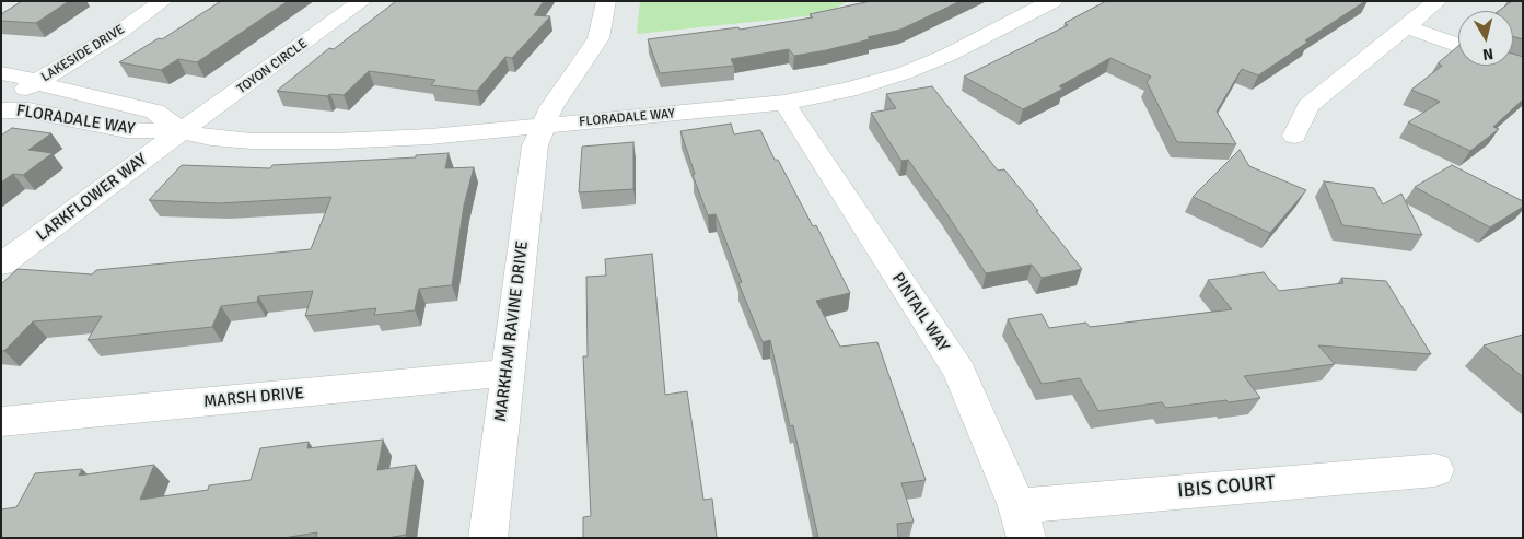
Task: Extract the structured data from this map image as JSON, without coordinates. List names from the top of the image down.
{
  "streets": {
    "street": [
      "LAKESIDE DRIVE",
      "TOYON CIRCLE",
      "FLORADALE WAY",
      "LARKFLOWER WAY",
      "PINTAIL WAY",
      "MARKHAM RAVINE DRIVE",
      "MARSH DRIVE",
      "IBIS COURT"
    ]
  },
  "crossings": [
    ["LAKESIDE DRIVE", "FLORADALE WAY"],
    ["TOYON CIRCLE", "FLORADALE WAY"],
    ["TOYON CIRCLE", "LARKFLOWER WAY"],
    ["FLORADALE WAY", "LARKFLOWER WAY"],
    ["FLORADALE WAY", "PINTAIL WAY"],
    ["FLORADALE WAY", "MARKHAM RAVINE DRIVE"],
    ["PINTAIL WAY", "IBIS COURT"],
    ["MARKHAM RAVINE DRIVE", "MARSH DRIVE"]
  ],
  "north": "bottom"
}
